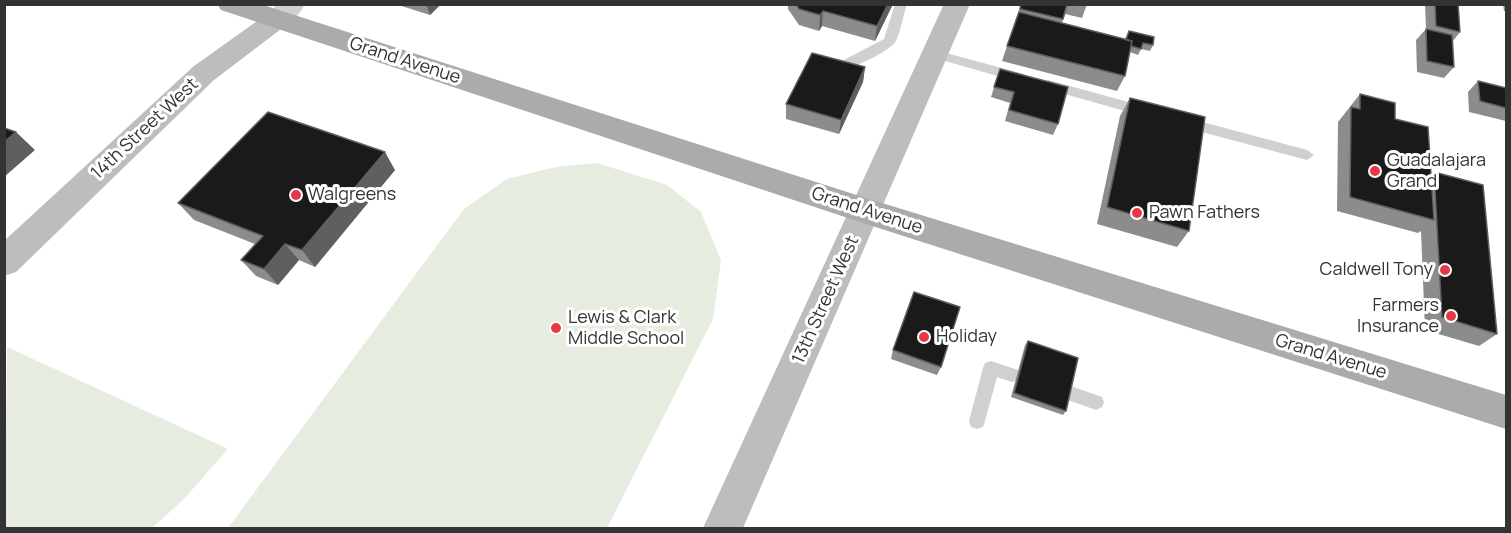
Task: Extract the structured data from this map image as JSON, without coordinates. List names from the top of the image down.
{
  "streets": {
    "main road": ["Grand Avenue"],
    "street": ["14th Street West", "13th Street West"]
  },
  "crossings": [
    ["Grand Avenue", "14th Street West"],
    ["Grand Avenue", "13th Street West"]
  ],
  "places": [
    "Guadalajara Grand",
    "Walgreens",
    "Pawn Fathers",
    "Caldwell Tony",
    "Farmers Insurance",
    "Lewis & Clark Middle School",
    "Holiday"
  ]
}
